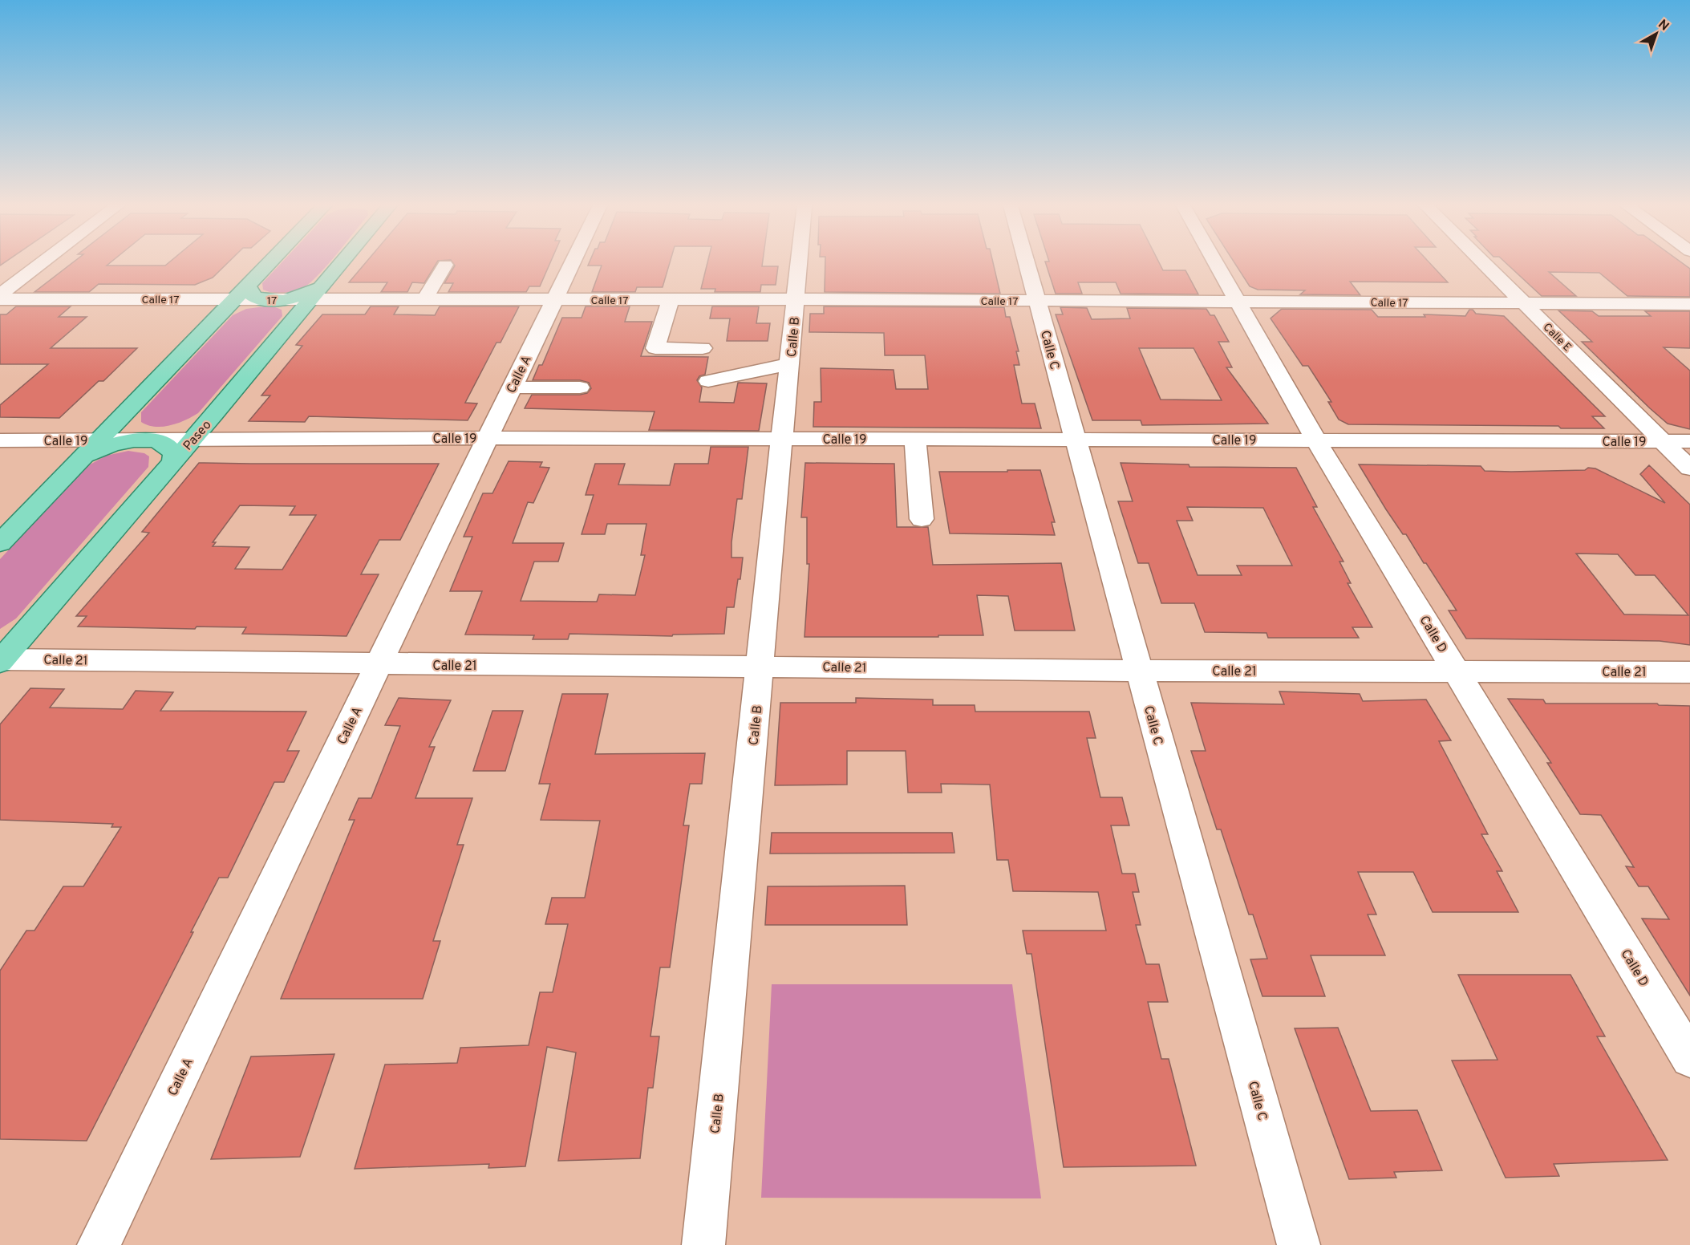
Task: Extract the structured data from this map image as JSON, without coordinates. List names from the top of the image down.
{
  "streets": {
    "main road": ["Paseo"],
    "street": [
      "Calle 17",
      "17",
      "Calle B",
      "Calle E",
      "Calle C",
      "Calle A",
      "Calle 19",
      "Calle D",
      "Calle 21"
    ]
  },
  "crossings": [
    ["Calle 17", "17"],
    ["Calle 17", "Calle B"],
    ["Calle 17", "Calle E"],
    ["Calle 17", "Calle C"],
    ["Calle 17", "Calle A"],
    ["Calle 17", "Paseo"],
    ["Calle 17", "Calle D"],
    ["17", "Paseo"],
    ["Calle B", "Calle 19"],
    ["Calle B", "Calle 21"],
    ["Calle E", "Calle 19"],
    ["Calle C", "Calle 19"],
    ["Calle C", "Calle 21"],
    ["Calle A", "Calle 19"],
    ["Calle A", "Calle 21"],
    ["Paseo", "Calle 19"],
    ["Paseo", "Calle 21"],
    ["Calle 19", "Calle D"],
    ["Calle D", "Calle 21"]
  ],
  "north": "top right"
}
